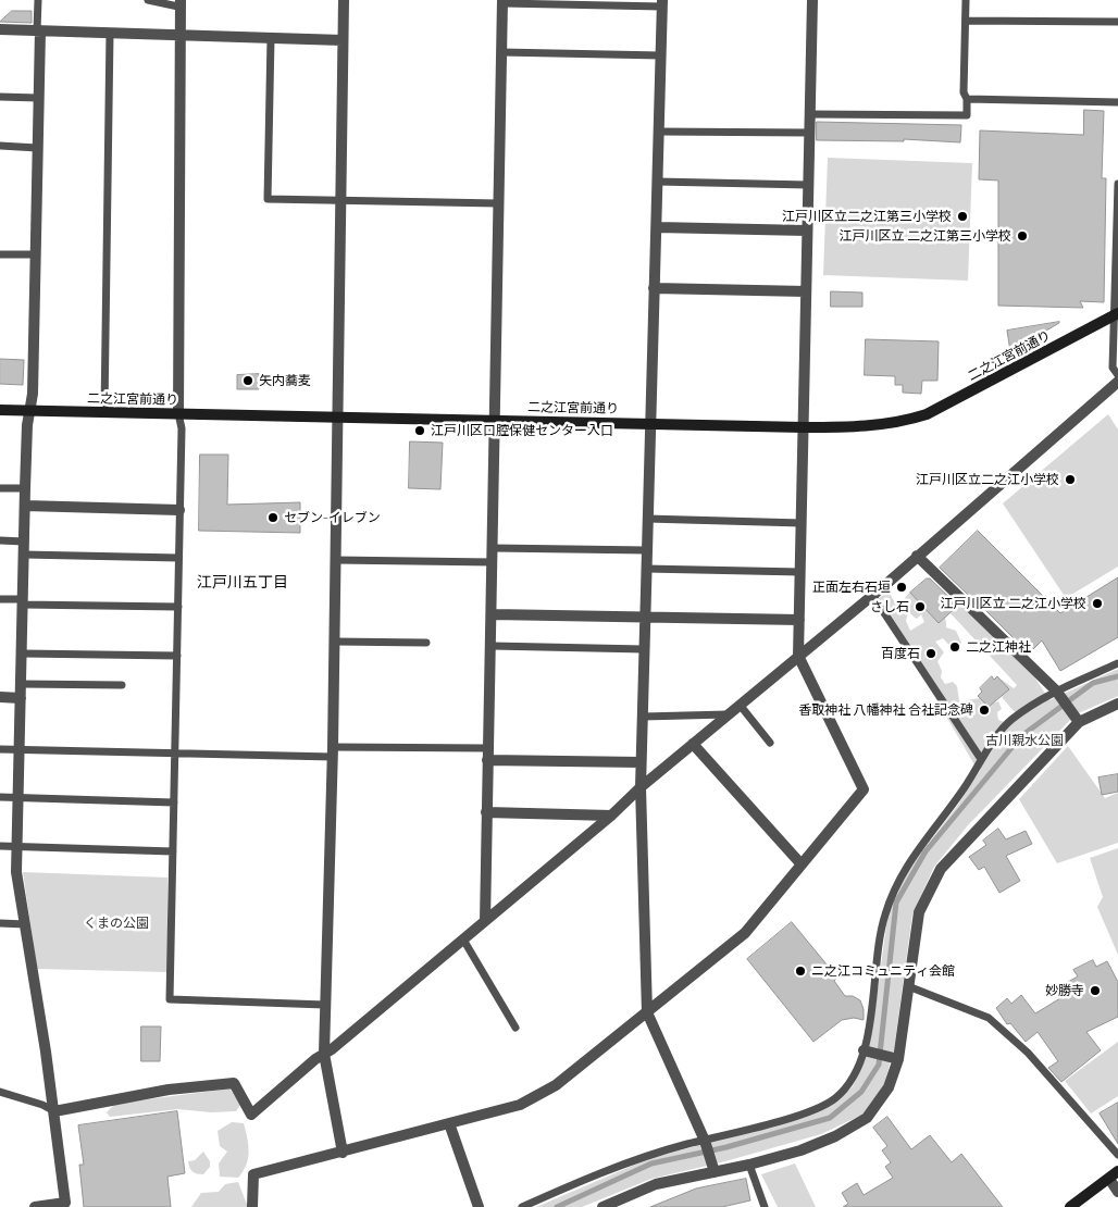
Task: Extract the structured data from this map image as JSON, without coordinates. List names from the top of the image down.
{
  "streets": {
    "street": ["二之江宮前通り"]
  },
  "districts": ["江戸川五丁目"],
  "parks": ["古川親水公園", "くまの公園"],
  "places": [
    "江戸川区立二之江第三小学校",
    "江戸川区立 二之江第三小学校",
    "矢内蕎麦",
    "江戸川区口腔保健センター入口",
    "江戸川区立二之江小学校",
    "セブン-イレブン",
    "正面左右石垣",
    "江戸川区立 二之江小学校",
    "さし石",
    "二之江神社",
    "百度石",
    "香取神社 八幡神社 合社記念碑",
    "ニ之江コミュニティ会館",
    "妙勝寺"
  ]
}
